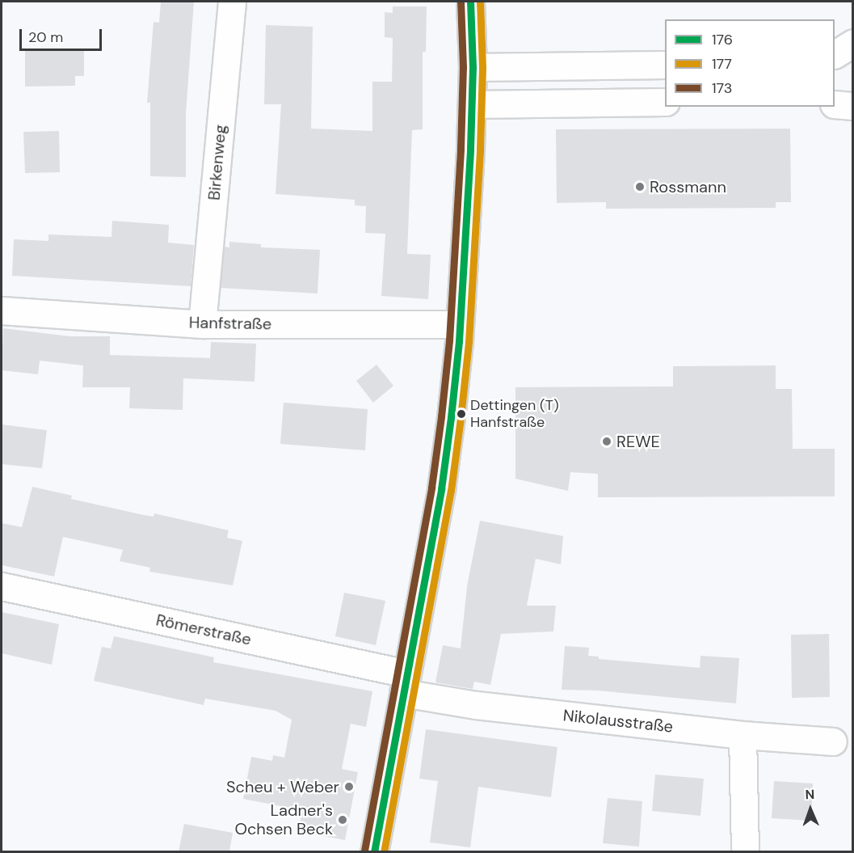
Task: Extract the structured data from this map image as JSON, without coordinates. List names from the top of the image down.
{
  "streets": {
    "street": [
      "Birkenweg",
      "Hanfstraße",
      "Römerstraße",
      "Nikolausstraße"
    ]
  },
  "crossings": [
    ["Birkenweg", "Hanfstraße"],
    ["Römerstraße", "Nikolausstraße"]
  ],
  "places": [
    "Rossmann",
    "Dettingen (T) Hanfstraße",
    "REWE",
    "Scheu + Weber",
    "Ladner's Ochsen Beck"
  ],
  "lines": ["transit line 176", "transit line 177", "transit line 173"],
  "legend": ["176", "177", "173"],
  "scale_bar": "20 m",
  "north": "top"
}
